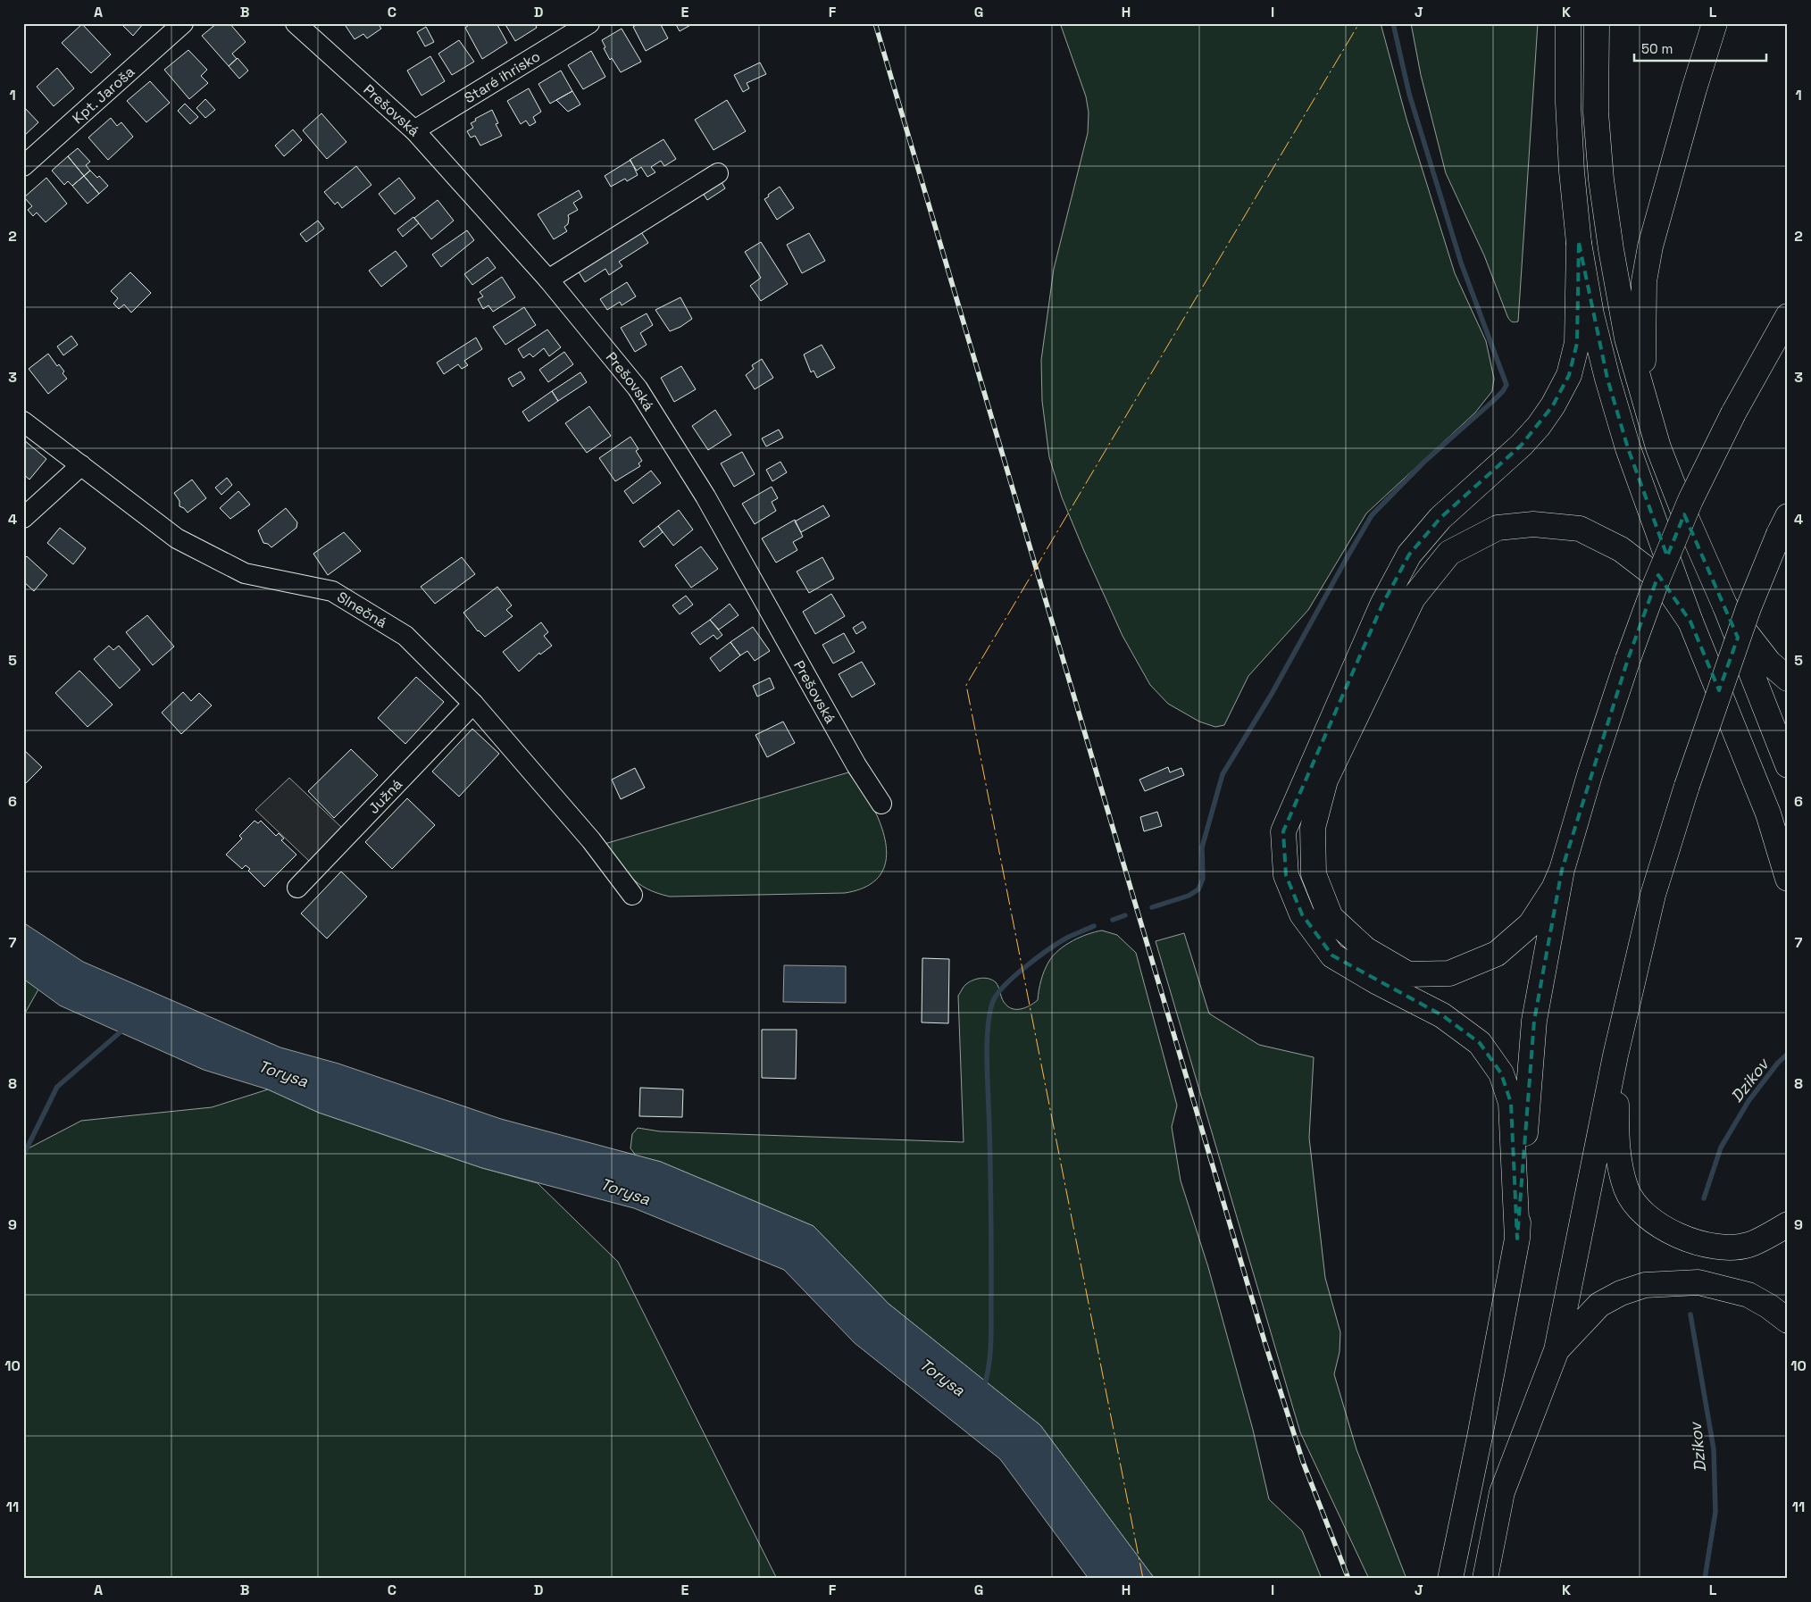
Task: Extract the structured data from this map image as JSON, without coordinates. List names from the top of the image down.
{
  "streets": {
    "street": [
      "Staré ihrisko",
      "Kpt. Jaroša",
      "Prešovská",
      "Slnečná",
      "Južná"
    ]
  },
  "crossings": [
    ["Staré ihrisko", "Prešovská"],
    ["Slnečná", "Južná"]
  ],
  "water": ["Torysa", "Dzikov"],
  "scale_bar": "50 m",
  "grid": {
    "columns": [
      "A",
      "B",
      "C",
      "D",
      "E",
      "F",
      "G",
      "H",
      "I",
      "J",
      "K",
      "L"
    ],
    "rows": [
      "1",
      "2",
      "3",
      "4",
      "5",
      "6",
      "7",
      "8",
      "9",
      "10",
      "11"
    ]
  }
}
